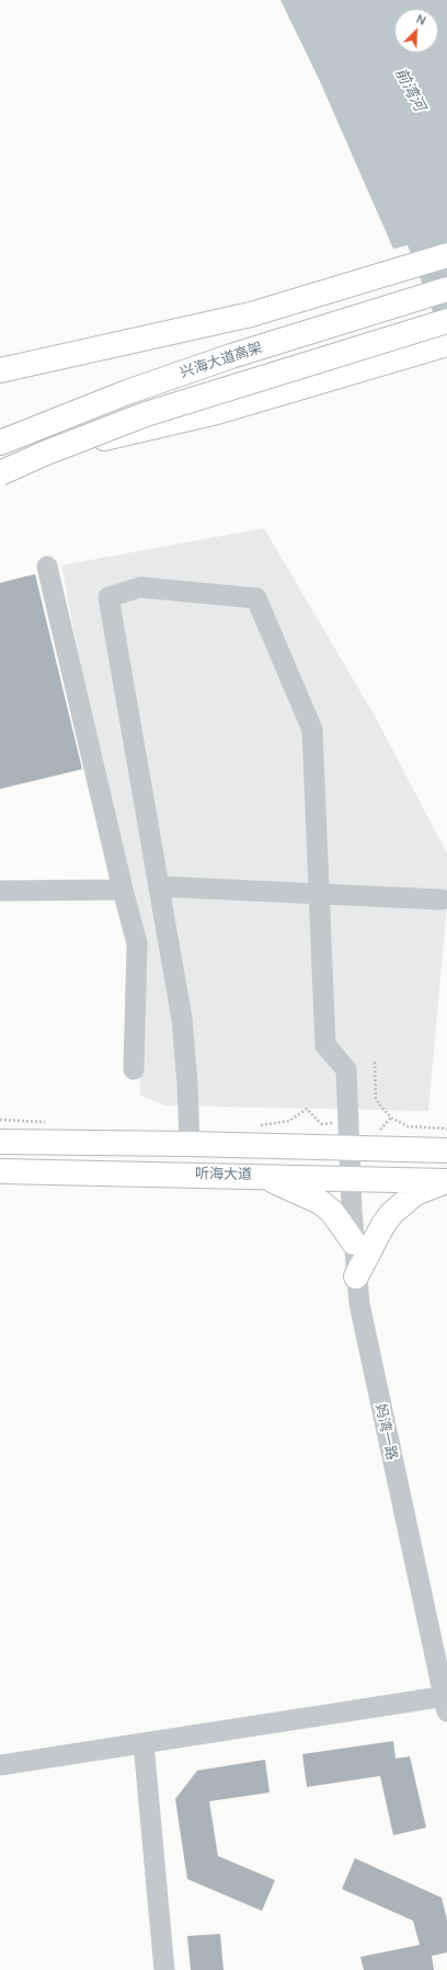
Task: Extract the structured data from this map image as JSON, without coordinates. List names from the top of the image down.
{
  "streets": {
    "main road": ["兴海大道高架", "听海大道"],
    "street": ["妈湾一路"]
  },
  "crossings": [
    ["听海大道", "妈湾一路"]
  ],
  "water": ["前湾河"],
  "north": "top right"
}
